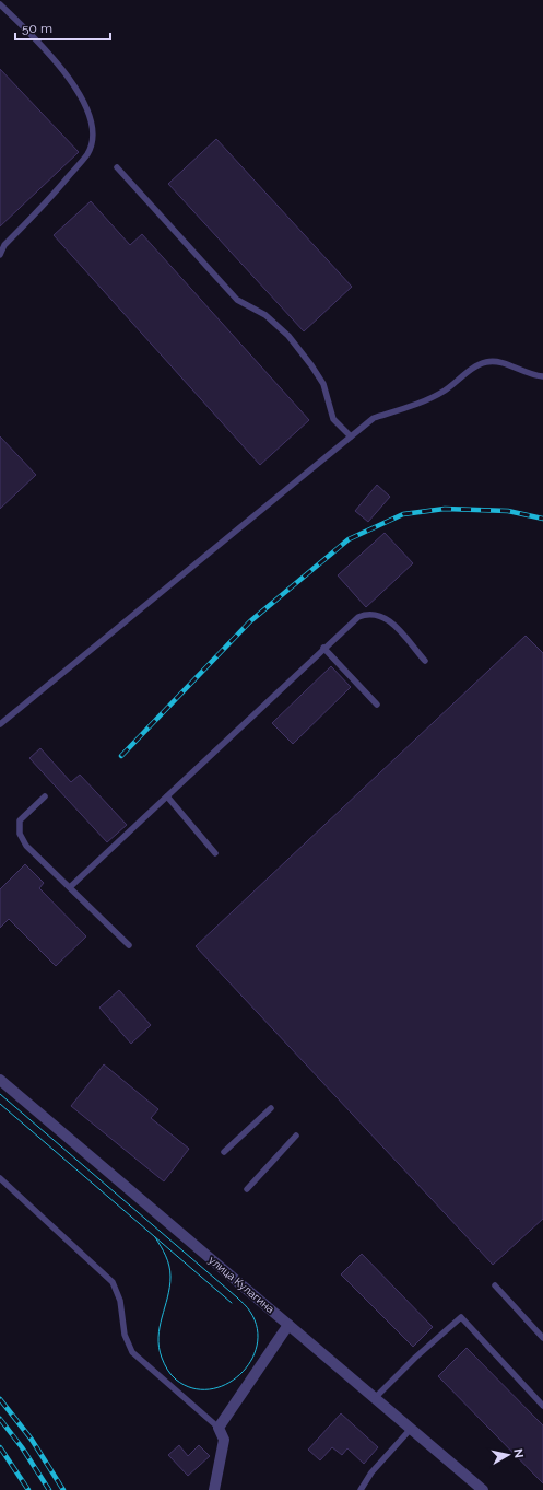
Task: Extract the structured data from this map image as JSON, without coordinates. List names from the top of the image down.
{
  "streets": {
    "street": ["улица Кулагина"]
  },
  "scale_bar": "50 m",
  "north": "right"
}
